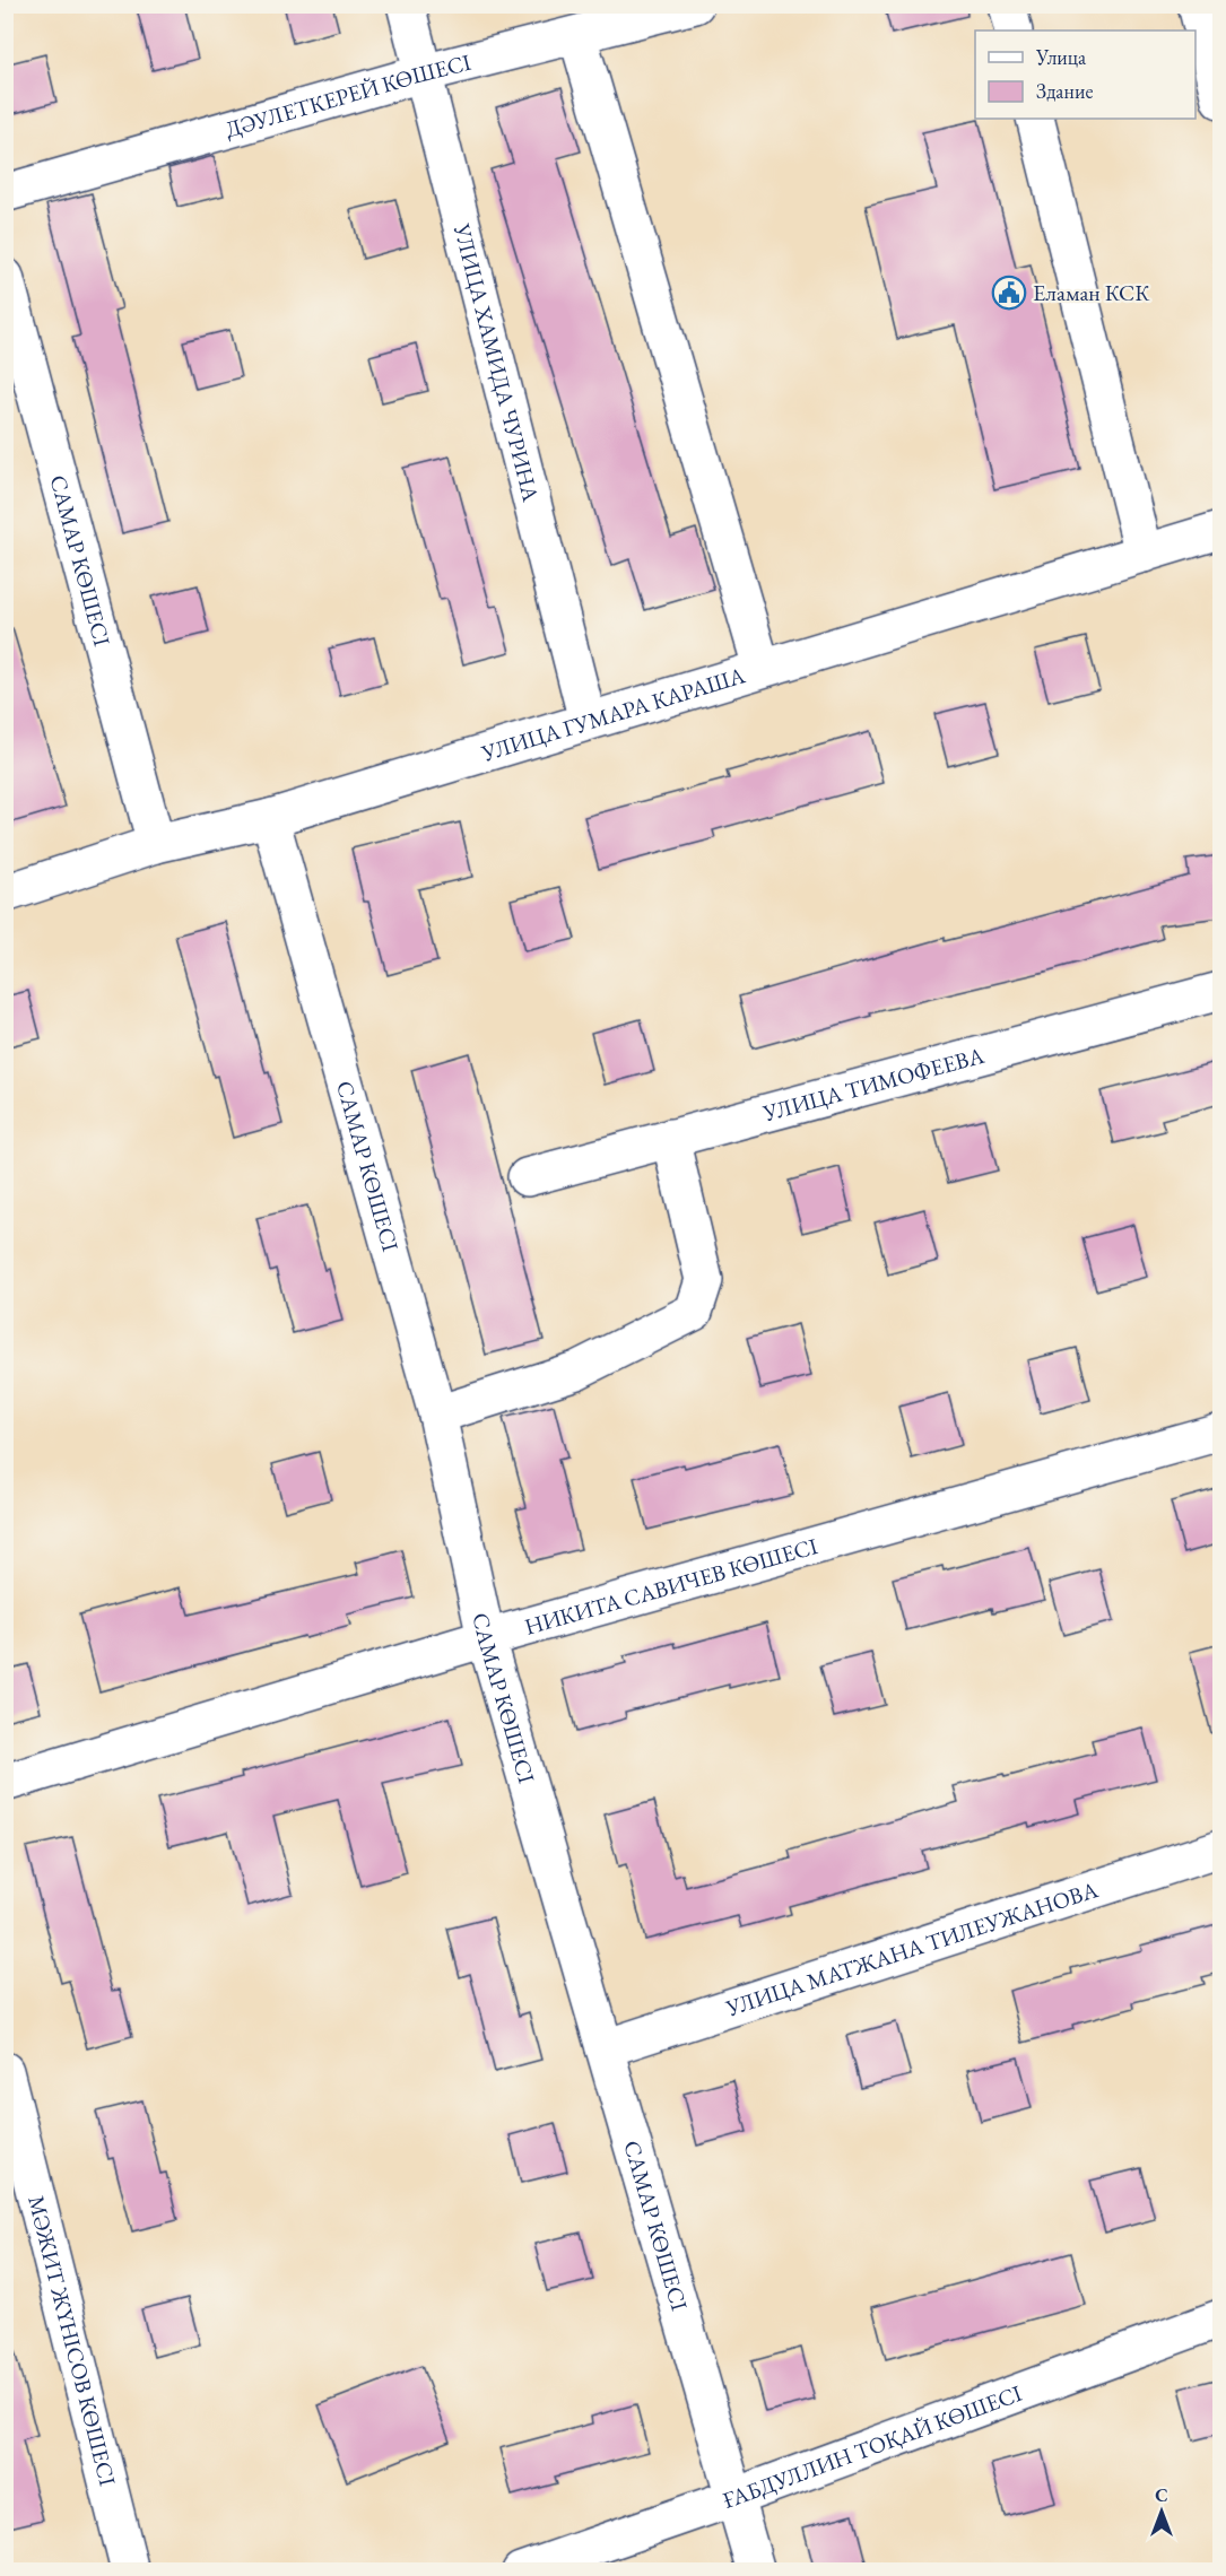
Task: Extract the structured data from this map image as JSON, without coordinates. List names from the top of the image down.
{
  "streets": {
    "street": [
      "ДӘУЛЕТКЕРЕЙ КӨШЕСІ",
      "УЛИЦА ХАМИДА ЧУРИНА",
      "САМАР КӨШЕСІ",
      "УЛИЦА ГУМАРА КАРАША",
      "УЛИЦА ТИМОФЕЕВА",
      "НИКИТА САВИЧЕВ КӨШЕСІ",
      "УЛИЦА МАТЖАНА ТИЛЕУЖАНОВА",
      "МӘЖИТ ЖҮНІСОВ КӨШЕСІ",
      "ҒАБДУЛЛИН ТОҚАЙ КӨШЕСІ"
    ]
  },
  "crossings": [
    ["ДӘУЛЕТКЕРЕЙ КӨШЕСІ", "УЛИЦА ХАМИДА ЧУРИНА"],
    ["УЛИЦА ХАМИДА ЧУРИНА", "УЛИЦА ГУМАРА КАРАША"],
    ["САМАР КӨШЕСІ", "УЛИЦА ГУМАРА КАРАША"],
    ["САМАР КӨШЕСІ", "НИКИТА САВИЧЕВ КӨШЕСІ"],
    ["САМАР КӨШЕСІ", "УЛИЦА МАТЖАНА ТИЛЕУЖАНОВА"],
    ["САМАР КӨШЕСІ", "ҒАБДУЛЛИН ТОҚАЙ КӨШЕСІ"]
  ],
  "places": {
    "public building": ["Еламан КСК"]
  },
  "legend": ["Улица", "Здание"],
  "north": "top"
}
